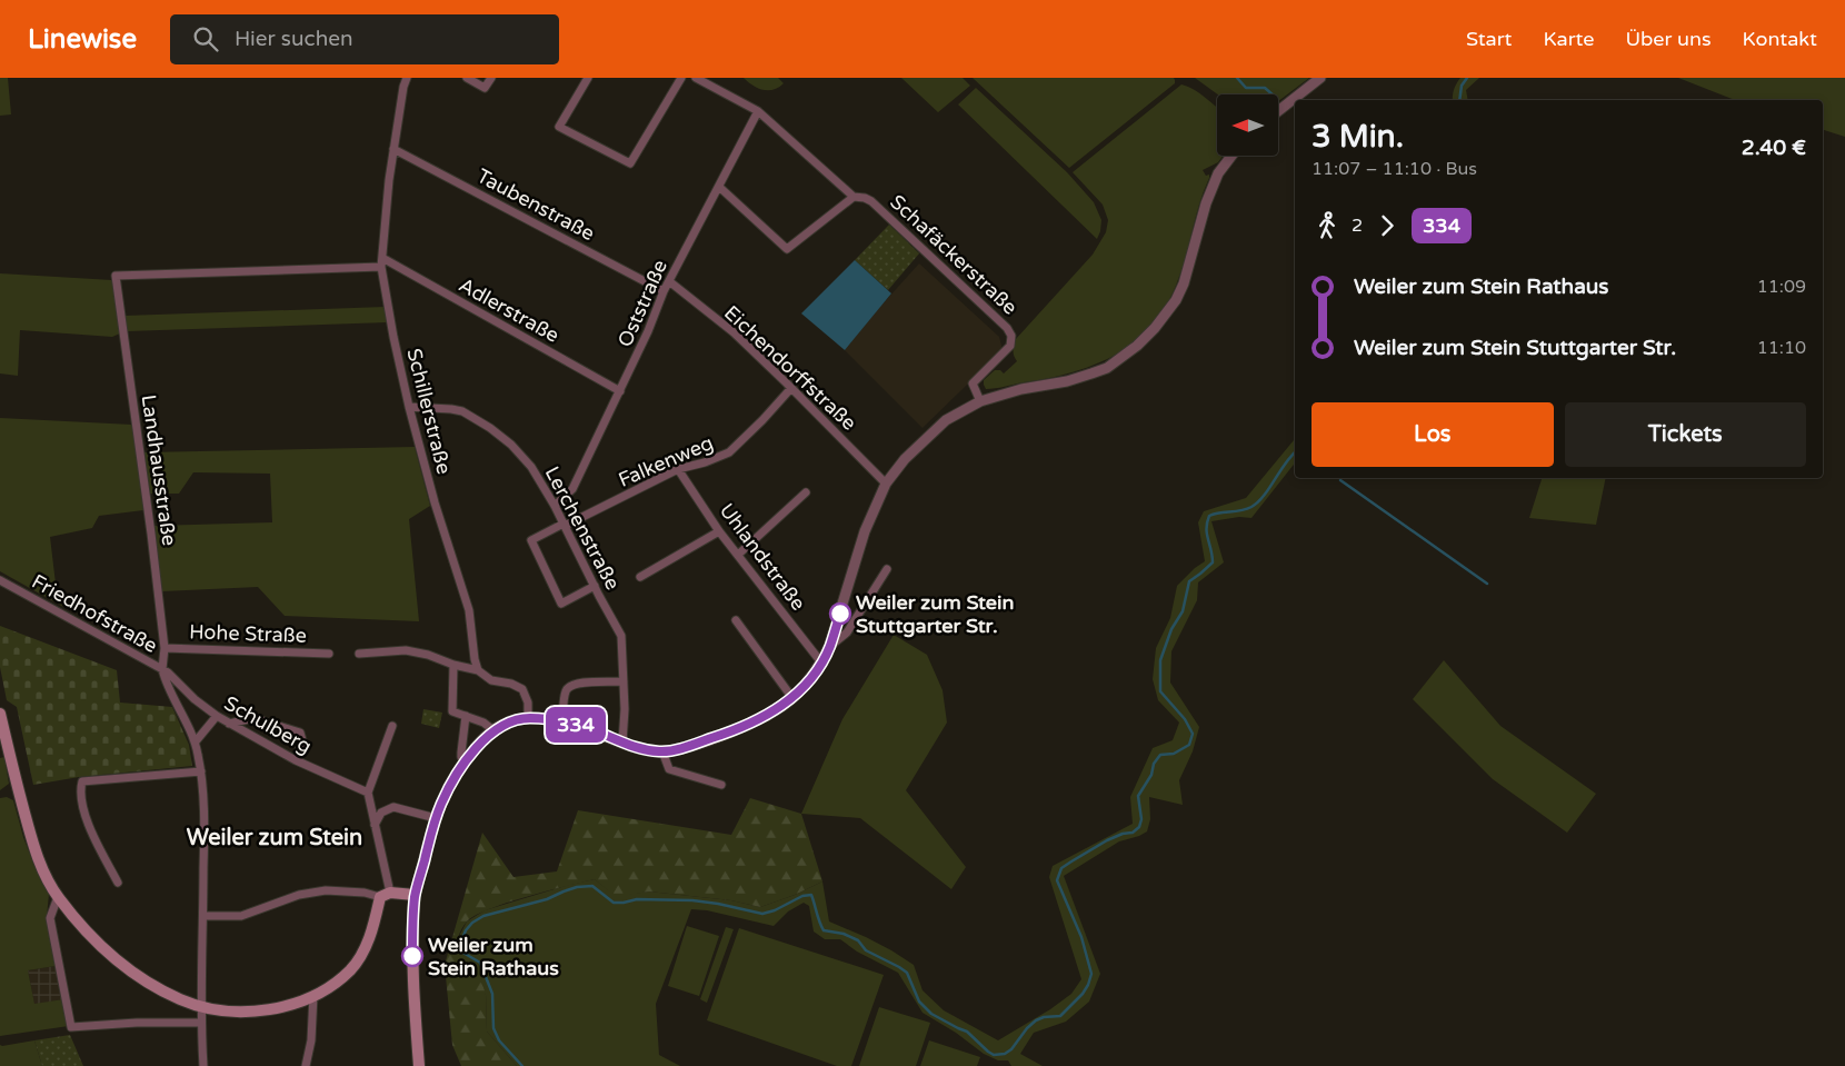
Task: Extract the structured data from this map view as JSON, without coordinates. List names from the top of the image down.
{
  "streets": {
    "street": [
      "Taubenstraße",
      "Schafäckerstraße",
      "Oststraße",
      "Adlerstraße",
      "Eichendorffstraße",
      "Schillerstraße",
      "Falkenweg",
      "Landhausstraße",
      "Lerchenstraße",
      "Uhlandstraße",
      "Friedhofstraße",
      "Hohe Straße",
      "Schulberg"
    ]
  },
  "crossings": [
    ["Taubenstraße", "Oststraße"],
    ["Taubenstraße", "Schillerstraße"],
    ["Schafäckerstraße", "Oststraße"],
    ["Oststraße", "Adlerstraße"],
    ["Oststraße", "Eichendorffstraße"],
    ["Oststraße", "Lerchenstraße"],
    ["Adlerstraße", "Schillerstraße"],
    ["Adlerstraße", "Landhausstraße"],
    ["Eichendorffstraße", "Falkenweg"],
    ["Schillerstraße", "Landhausstraße"],
    ["Schillerstraße", "Lerchenstraße"],
    ["Falkenweg", "Lerchenstraße"],
    ["Falkenweg", "Uhlandstraße"],
    ["Landhausstraße", "Friedhofstraße"],
    ["Landhausstraße", "Hohe Straße"],
    ["Landhausstraße", "Schulberg"],
    ["Friedhofstraße", "Schulberg"]
  ],
  "districts": ["Weiler zum Stein"],
  "places": ["Weiler zum Stein Stuttgarter Str.", "Weiler zum Stein Rathaus"],
  "lines": ["bus line 334"],
  "north": "left",
  "page": {
    "header": "Linewise",
    "search": "Hier suchen",
    "nav": [
      "Start",
      "Karte",
      "Über uns",
      "Kontakt"
    ],
    "on_map": "334",
    "heading": ["3 Min.", "11:07 – 11:10 · Bus", "2.40 €"],
    "legs": ["2", "334"],
    "list": [
      {
        "name": "Weiler zum Stein Rathaus",
        "value": "11:09"
      },
      {
        "name": "Weiler zum Stein Stuttgarter Str.",
        "value": "11:10"
      }
    ],
    "buttons": ["Los", "Tickets"]
  }
}
